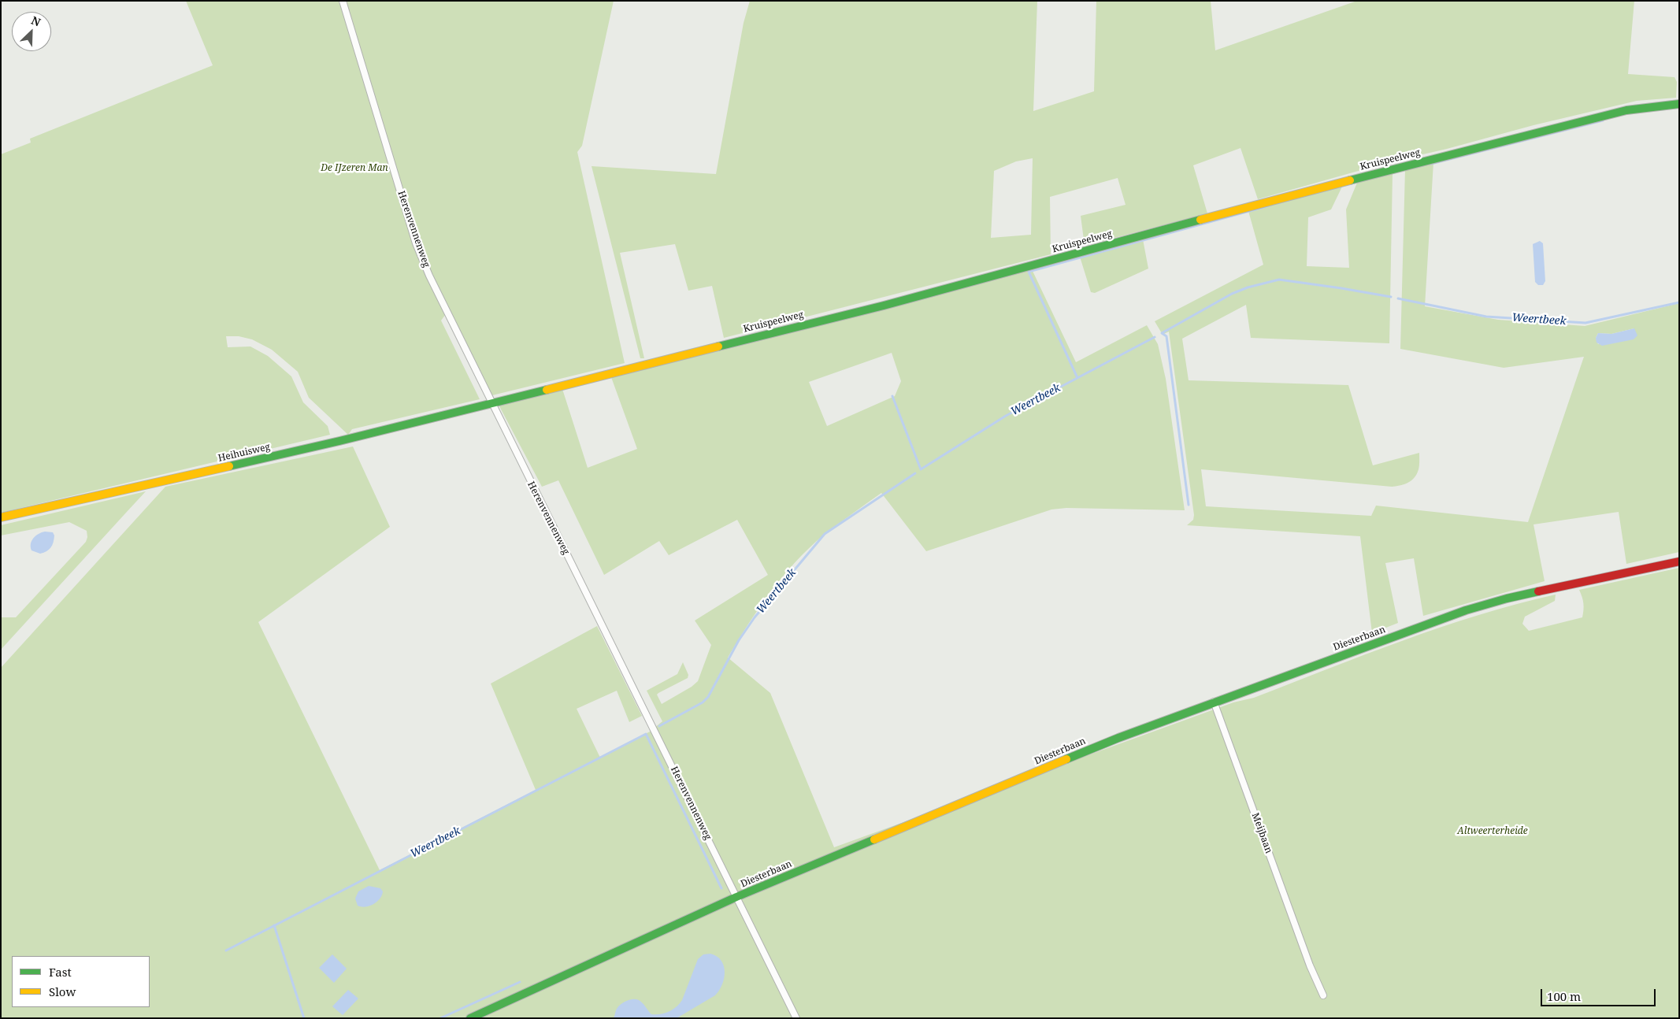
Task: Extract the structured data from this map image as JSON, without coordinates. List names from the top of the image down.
{
  "streets": {
    "street": [
      "Kruispeelweg",
      "Herenvennenweg",
      "Heihuisweg",
      "Diesterbaan",
      "Meijbaan"
    ]
  },
  "crossings": [
    ["Kruispeelweg", "Herenvennenweg"],
    ["Kruispeelweg", "Heihuisweg"],
    ["Herenvennenweg", "Heihuisweg"],
    ["Herenvennenweg", "Diesterbaan"],
    ["Diesterbaan", "Meijbaan"]
  ],
  "water": ["Weertbeek"],
  "parks": ["De IJzeren Man", "Altweerterheide"],
  "legend": ["Fast", "Slow"],
  "scale_bar": "100 m",
  "north": "top right"
}
